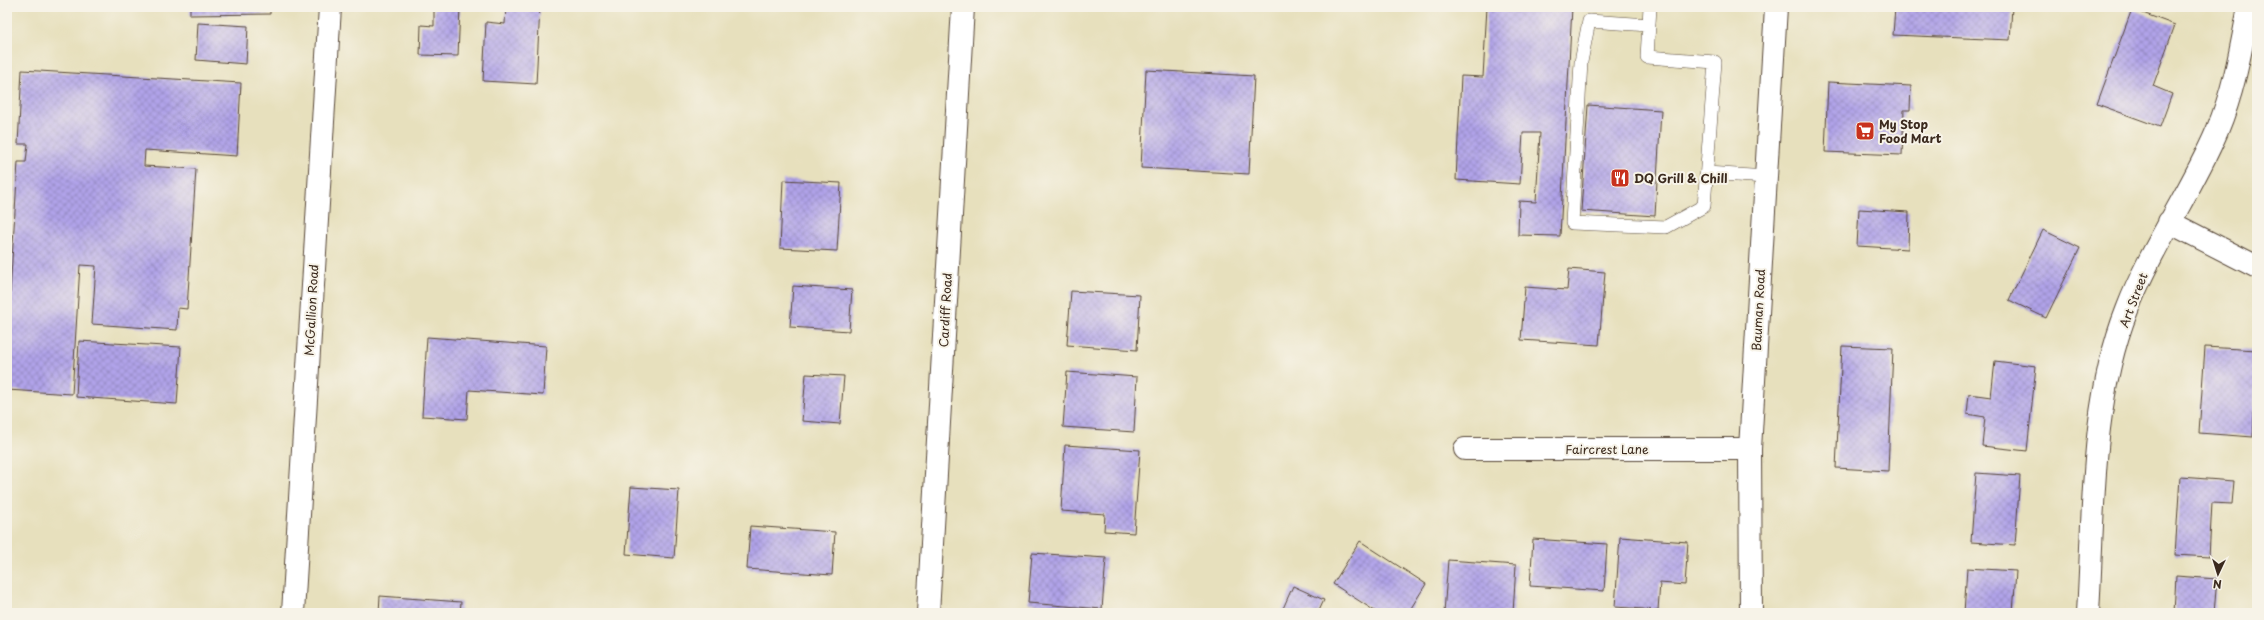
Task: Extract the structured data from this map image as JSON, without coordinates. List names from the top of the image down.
{
  "streets": {
    "street": [
      "Art Street",
      "McGallion Road",
      "Cardiff Road",
      "Bauman Road",
      "Faircrest Lane"
    ]
  },
  "crossings": [
    ["Bauman Road", "Faircrest Lane"]
  ],
  "places": {
    "supermarket": ["My Stop Food Mart"],
    "restaurant": ["DQ Grill & Chill"]
  },
  "north": "bottom"
}
